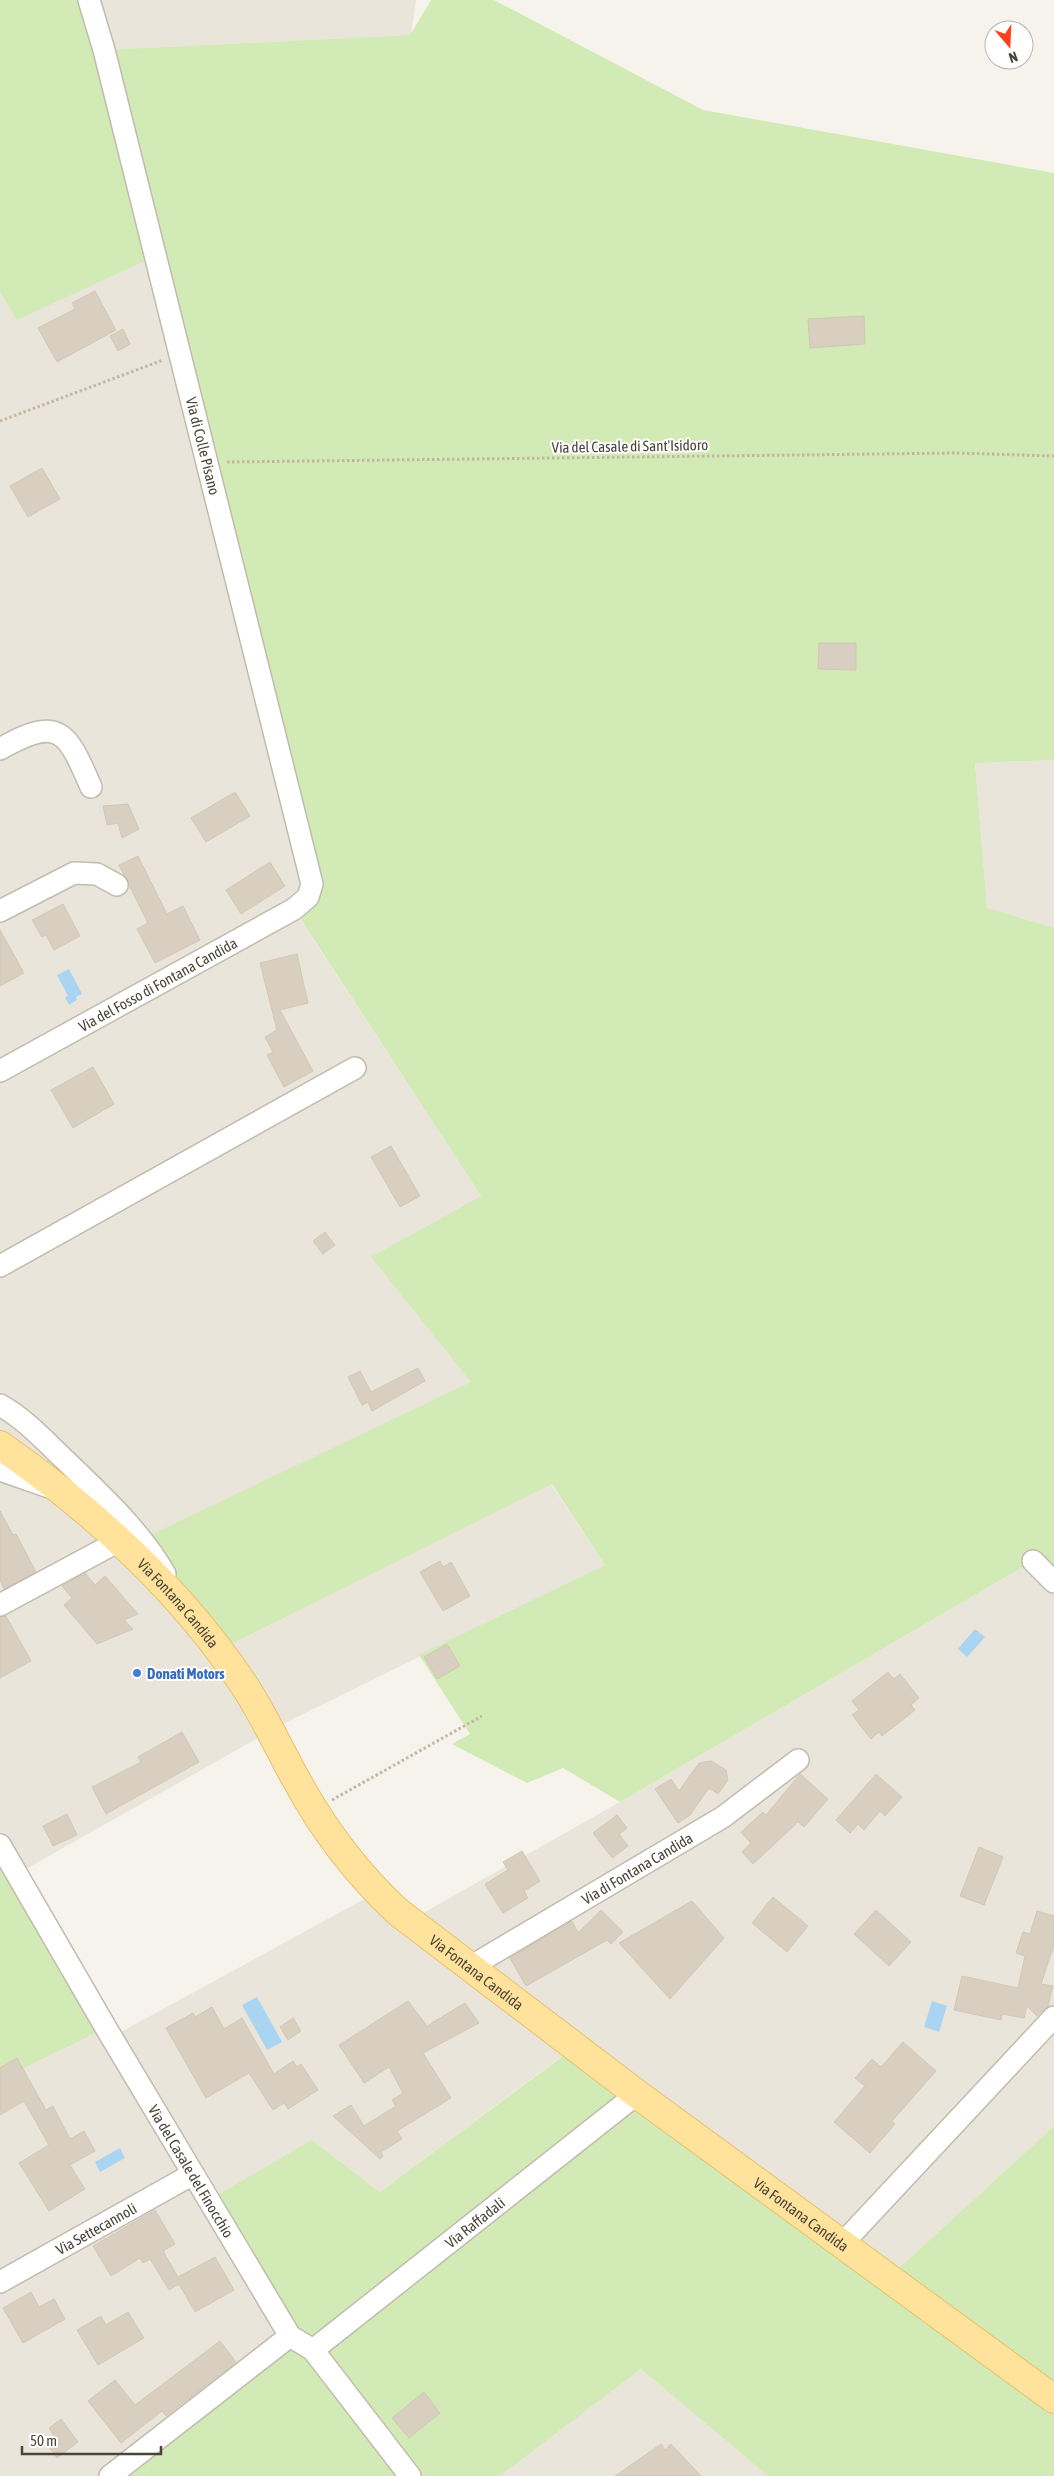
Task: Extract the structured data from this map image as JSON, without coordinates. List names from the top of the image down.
{
  "streets": {
    "main road": ["Via Fontana Candida"],
    "street": [
      "Via di Colle Pisano",
      "Via del Fosso di Fontana Candida",
      "Via di Fontana Candida",
      "Via del Casale del Finocchio",
      "Via Raffadali",
      "Via Settecannoli"
    ],
    "path": ["Via del Casale di Sant'Isidoro"]
  },
  "crossings": [
    ["Via di Colle Pisano", "Via del Casale di Sant'Isidoro"],
    ["Via di Colle Pisano", "Via del Fosso di Fontana Candida"],
    ["Via Fontana Candida", "Via di Fontana Candida"],
    ["Via Fontana Candida", "Via Raffadali"],
    ["Via del Casale del Finocchio", "Via Raffadali"],
    ["Via del Casale del Finocchio", "Via Settecannoli"]
  ],
  "places": ["Donati Motors"],
  "scale_bar": "50 m",
  "north": "bottom"
}
